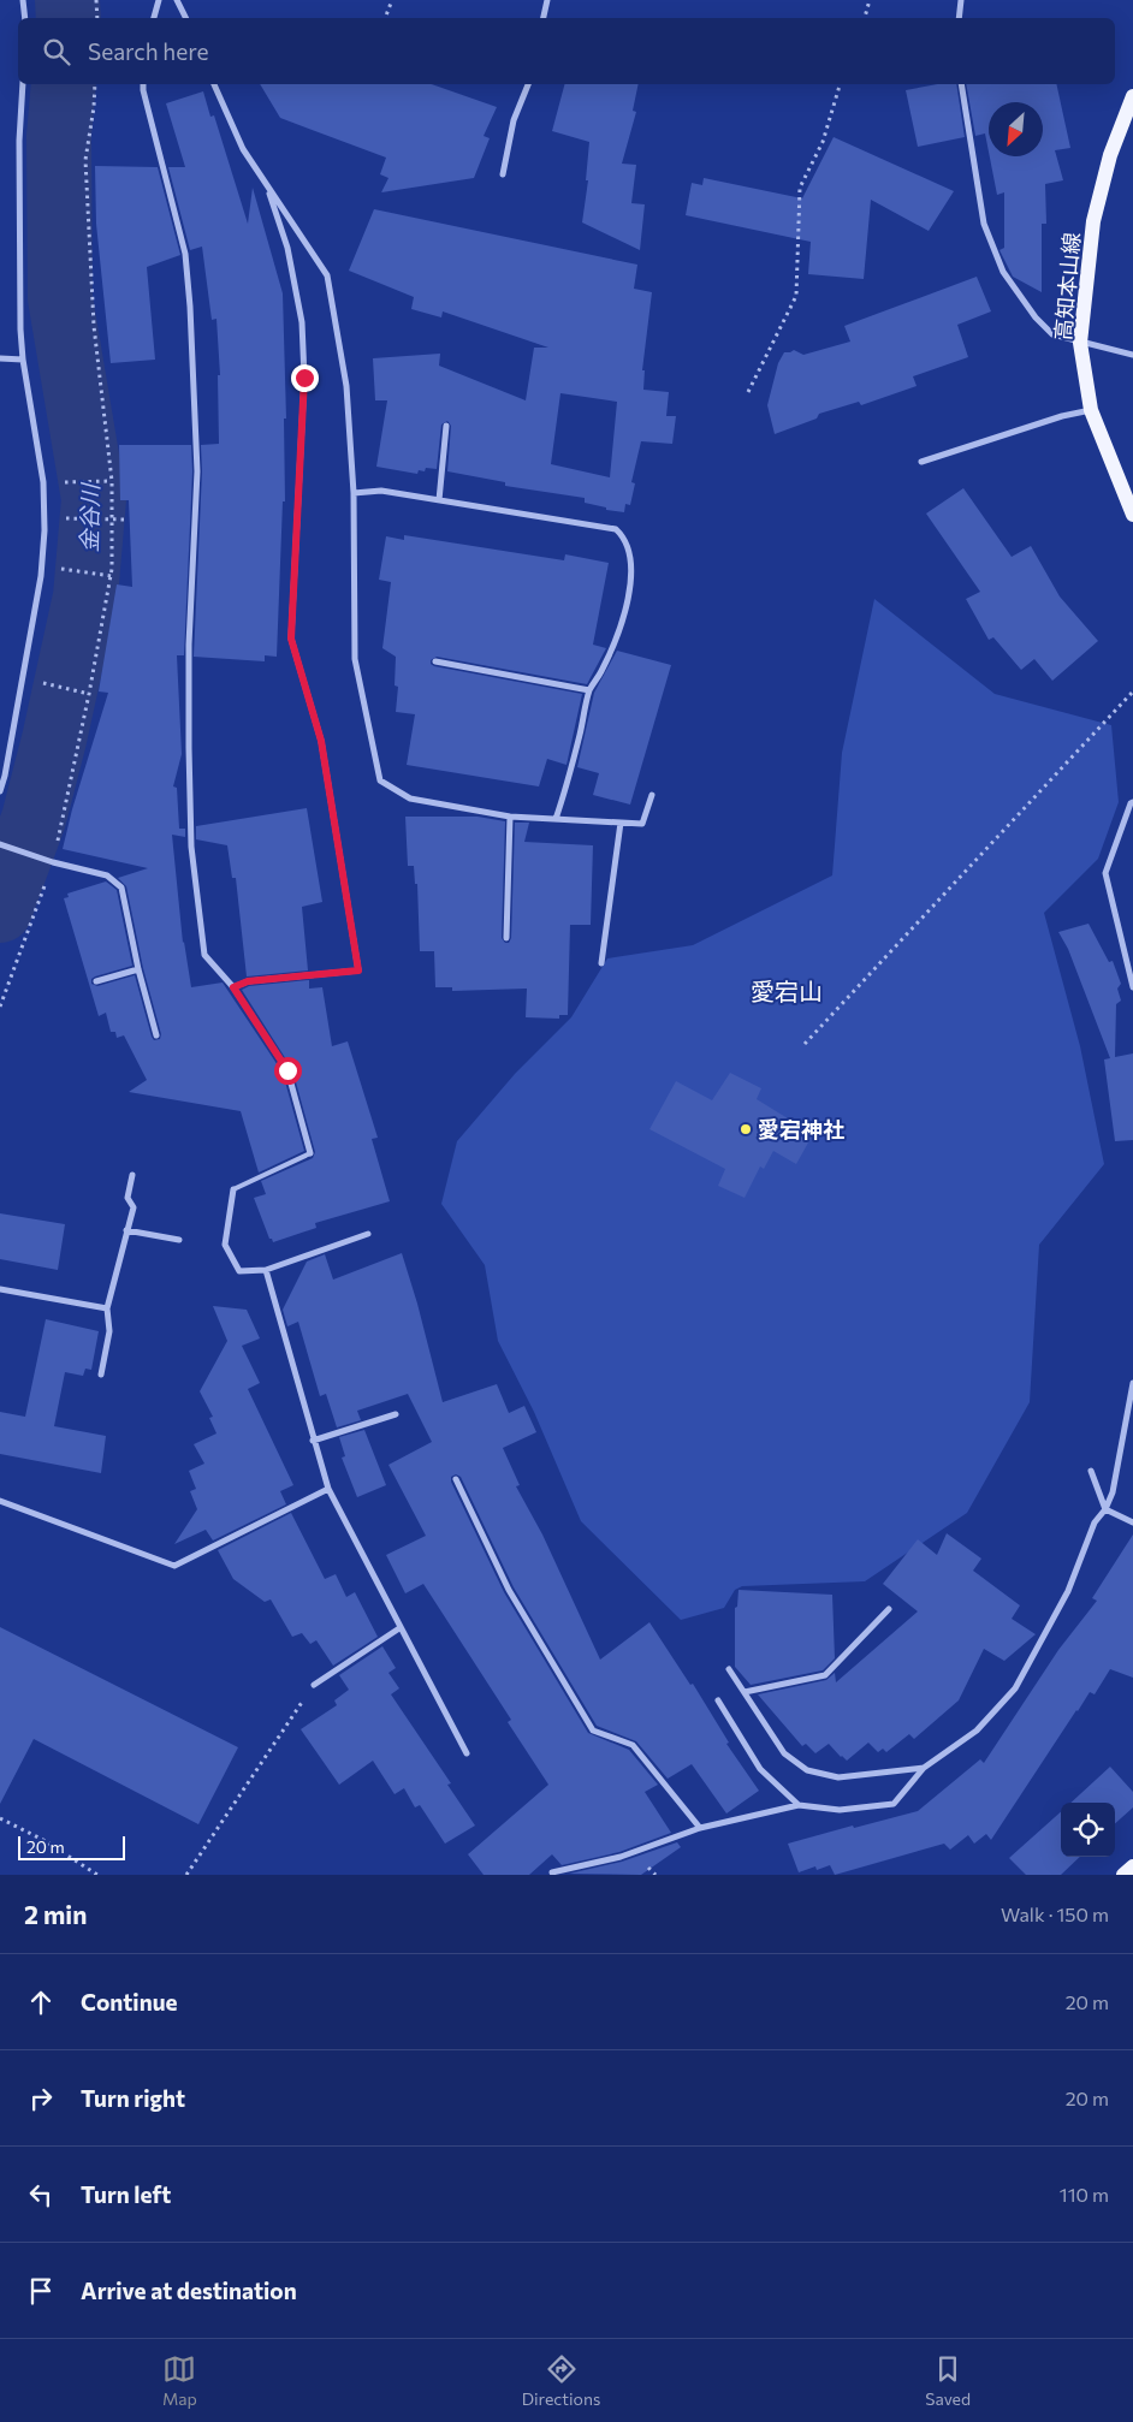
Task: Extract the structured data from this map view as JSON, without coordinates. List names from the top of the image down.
{
  "streets": {
    "main road": ["高知本山線"]
  },
  "districts": ["愛宕山"],
  "water": ["金谷川"],
  "places": ["愛宕神社"],
  "scale_bar": "20 m",
  "north": "bottom left",
  "page": {
    "search": "Search here",
    "scale": "20 m",
    "heading": ["2 min", "Walk · 150 m"],
    "list": [
      ["Continue", "20 m"],
      ["Turn right", "20 m"],
      ["Turn left", "110 m"],
      "Arrive at destination"
    ],
    "nav": ["Map", "Directions", "Saved"]
  }
}
